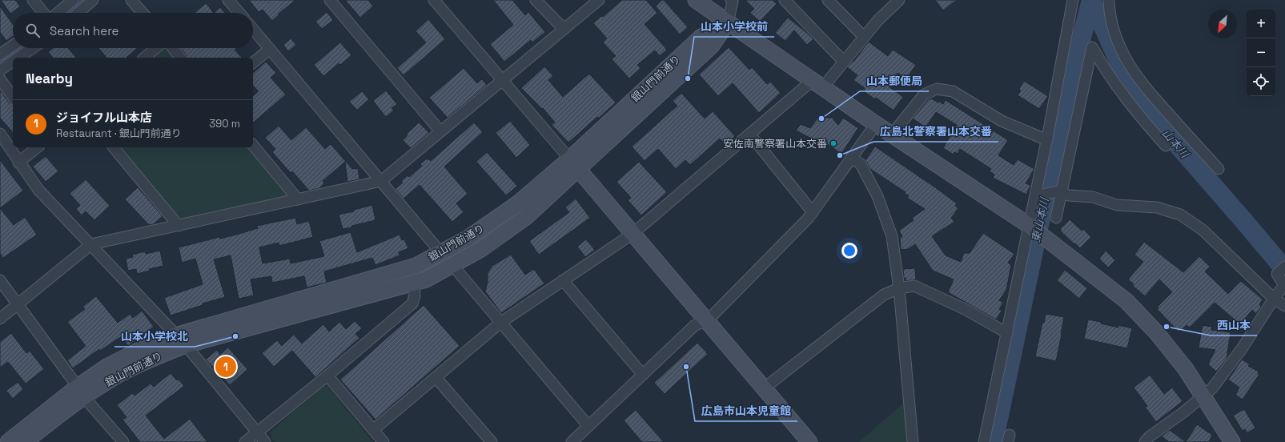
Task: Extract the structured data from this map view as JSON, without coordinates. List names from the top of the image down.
{
  "streets": {
    "street": ["銀山門前通り"]
  },
  "water": ["山本川", "東山本川"],
  "places": [
    "山本小学校前",
    "山本郵便局",
    "安佐南警察署山本交番",
    "広島北警察署山本交番",
    "西山本",
    "山本小学校北",
    "広島市山本児童館"
  ],
  "north": "bottom left",
  "page": {
    "map_buttons": ["+", "−"],
    "search": "Search here",
    "heading": "Nearby",
    "list": [
      {
        "mark": "1",
        "name": "ジョイフル山本店",
        "note": "Restaurant · 銀山門前通り",
        "value": "390 m"
      }
    ],
    "pins": "1"
  }
}
